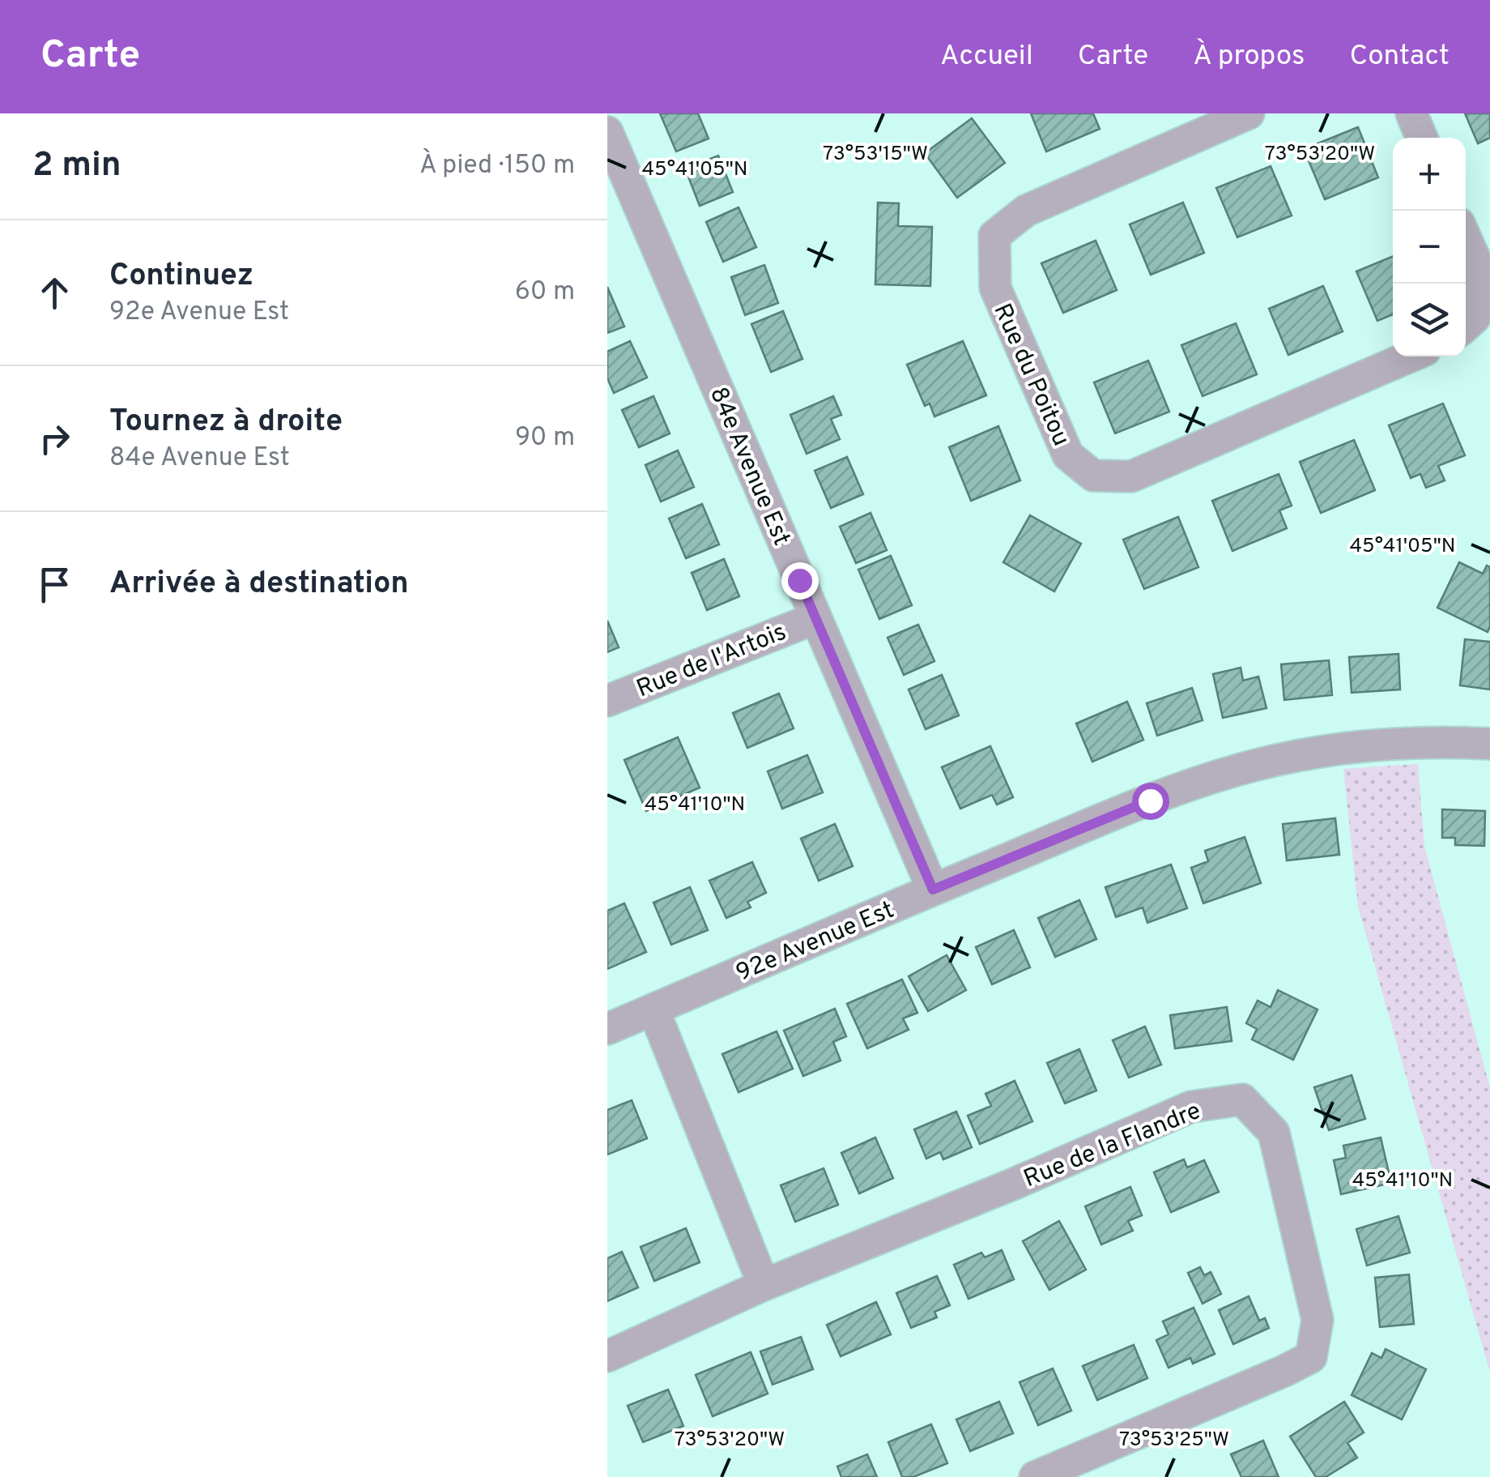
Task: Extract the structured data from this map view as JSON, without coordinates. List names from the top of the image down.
{
  "streets": {
    "street": [
      "Rue du Poitou",
      "84e Avenue Est",
      "Rue de l'Artois",
      "92e Avenue Est",
      "Rue de la Flandre"
    ]
  },
  "crossings": [
    ["84e Avenue Est", "Rue de l'Artois"],
    ["84e Avenue Est", "92e Avenue Est"]
  ],
  "page": {
    "header": "Carte",
    "nav": [
      "Accueil",
      "Carte",
      "À propos",
      "Contact"
    ],
    "heading": ["2 min", "À pied · 150 m"],
    "map_buttons": ["+", "−"],
    "list": [
      ["Continuez", "92e Avenue Est", "60 m"],
      ["Tournez à droite", "84e Avenue Est", "90 m"],
      "Arrivée à destination"
    ]
  },
  "coordinates": [
    "73°53'20\"W",
    "73°53'15\"W",
    "45°41'05\"N",
    "45°41'10\"N",
    "73°53'25\"W"
  ]
}
